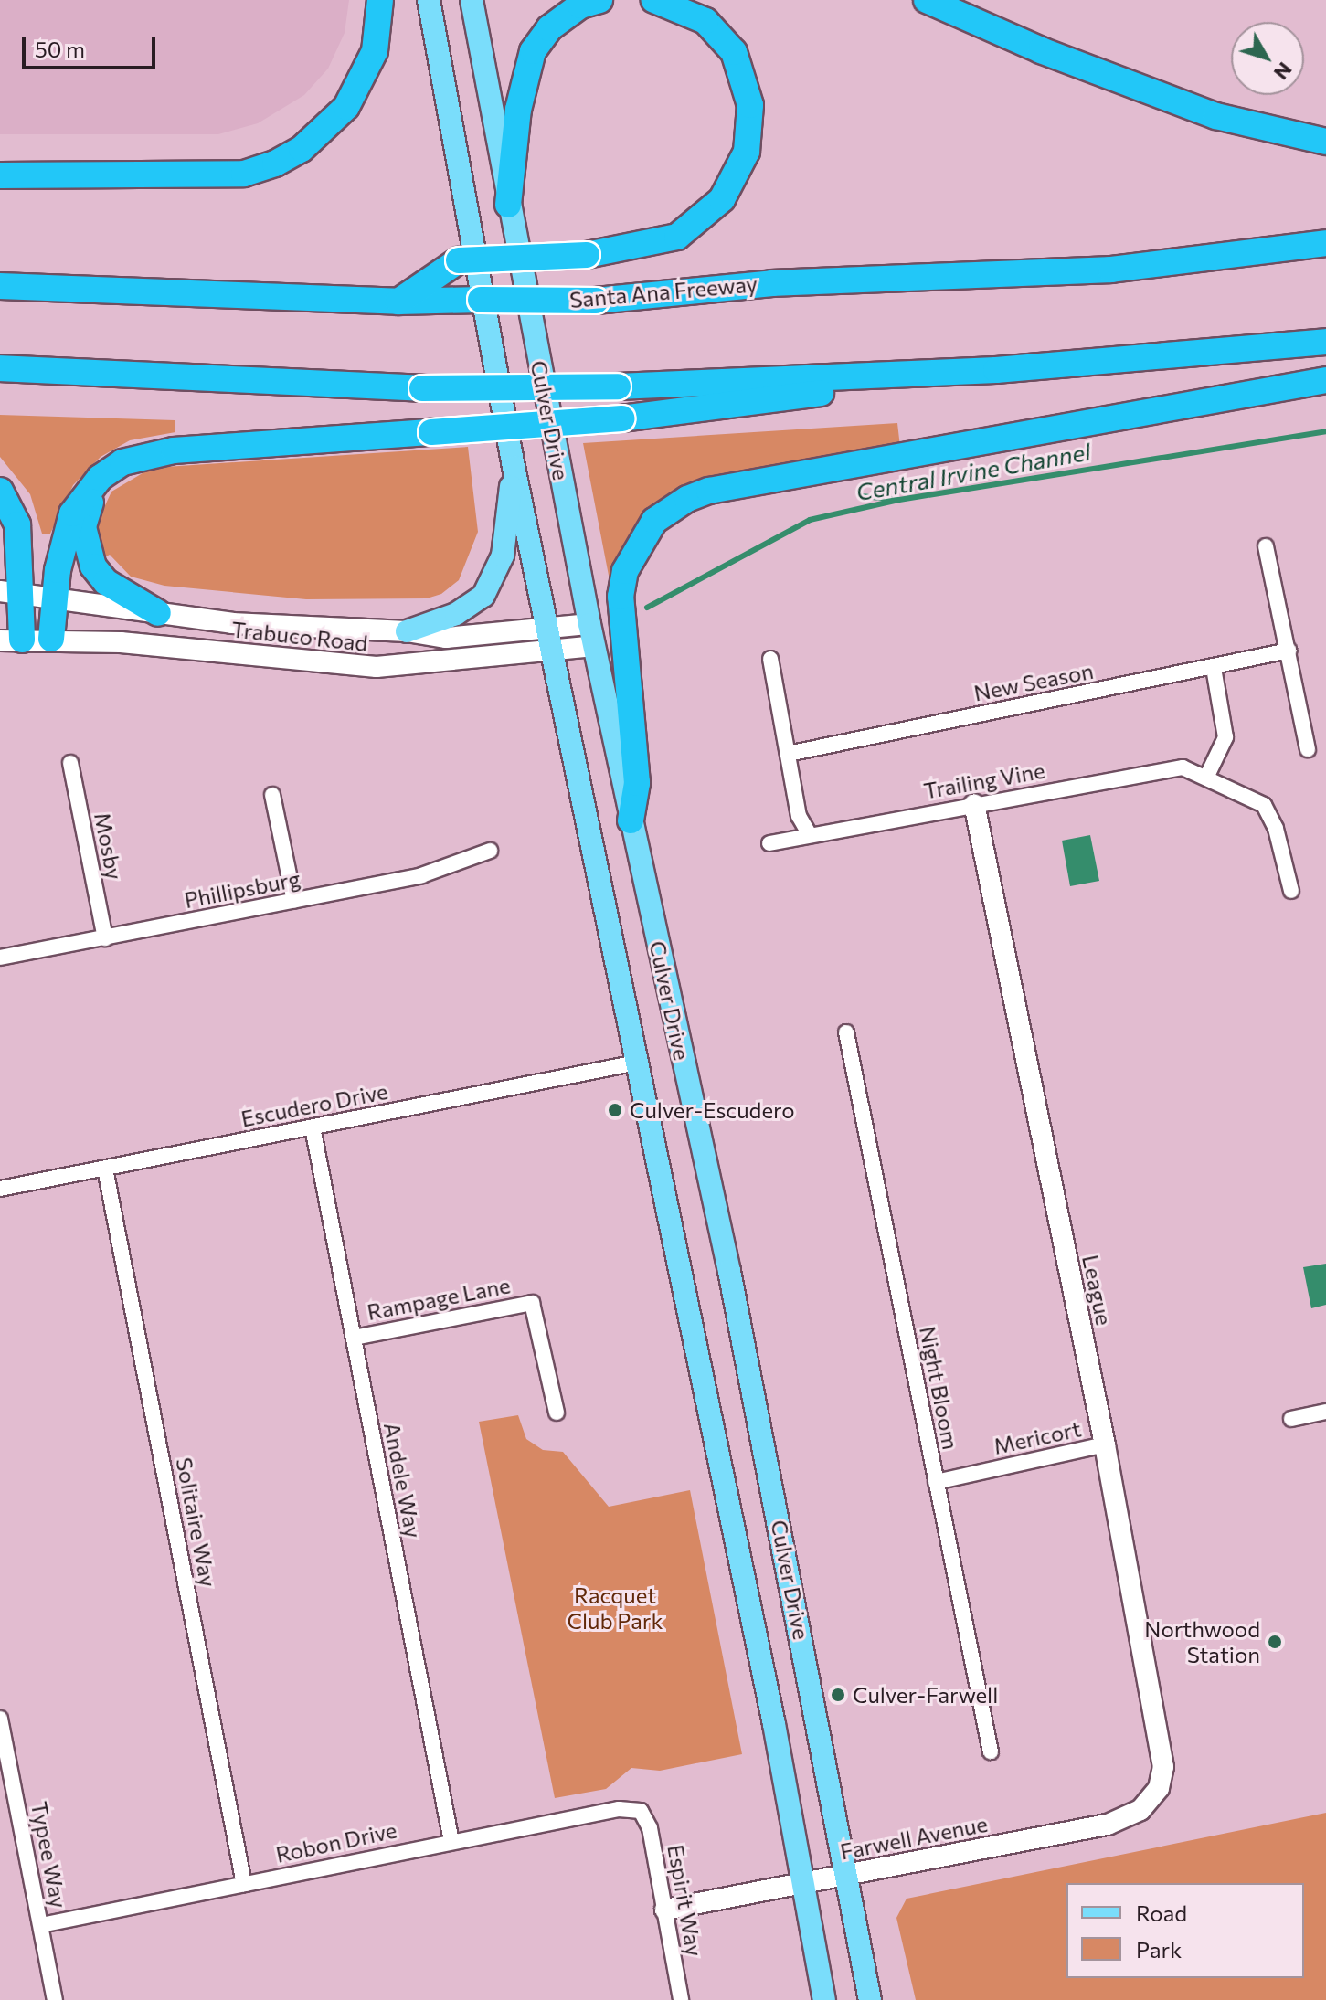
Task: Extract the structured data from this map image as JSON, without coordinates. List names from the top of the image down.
{
  "streets": {
    "highway": ["Santa Ana Freeway"],
    "main road": ["Culver Drive"],
    "street": [
      "Trabuco Road",
      "New Season",
      "Trailing Vine",
      "Mosby",
      "Phillipsburg",
      "Escudero Drive",
      "League",
      "Rampage Lane",
      "Night Bloom",
      "Mericort",
      "Andele Way",
      "Solitaire Way",
      "Farwell Avenue",
      "Robon Drive",
      "Typee Way",
      "Espirit Way"
    ]
  },
  "crossings": [
    ["Culver Drive", "Trabuco Road"],
    ["Culver Drive", "Escudero Drive"],
    ["Culver Drive", "Farwell Avenue"],
    ["Trailing Vine", "League"],
    ["Mosby", "Phillipsburg"],
    ["Escudero Drive", "Andele Way"],
    ["Escudero Drive", "Solitaire Way"],
    ["League", "Mericort"],
    ["League", "Farwell Avenue"],
    ["Rampage Lane", "Andele Way"],
    ["Night Bloom", "Mericort"],
    ["Andele Way", "Robon Drive"],
    ["Solitaire Way", "Robon Drive"],
    ["Farwell Avenue", "Espirit Way"],
    ["Robon Drive", "Typee Way"],
    ["Robon Drive", "Espirit Way"]
  ],
  "water": ["Central Irvine Channel"],
  "parks": ["Racquet Club Park"],
  "places": ["Culver-Escudero", "Northwood Station", "Culver-Farwell"],
  "legend": ["Road", "Park"],
  "scale_bar": "50 m",
  "north": "bottom right"
}
